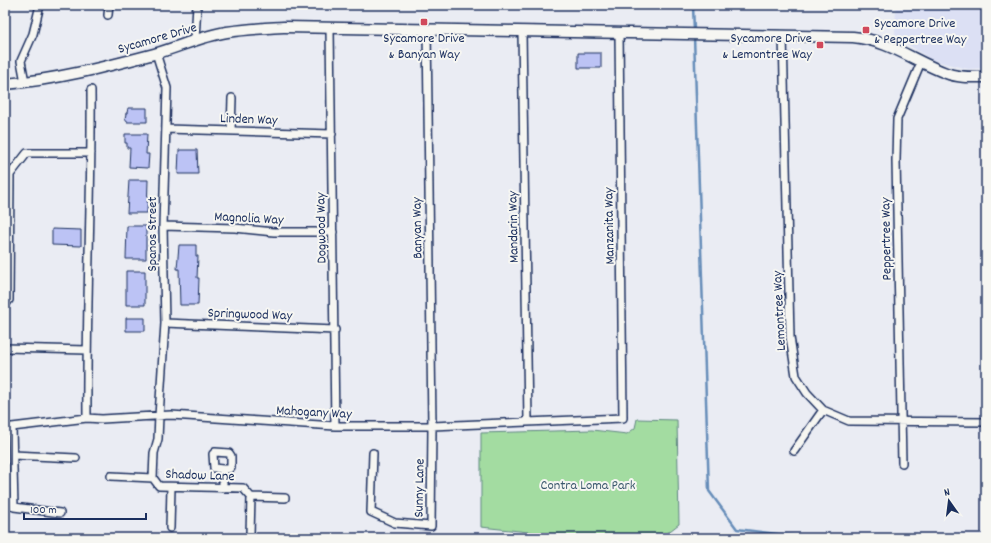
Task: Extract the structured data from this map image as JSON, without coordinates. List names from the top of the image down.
{
  "streets": {
    "street": [
      "Sycamore Drive",
      "Linden Way",
      "Magnolia Way",
      "Manzanita Way",
      "Mandarin Way",
      "Dogwood Way",
      "Banyan Way",
      "Spanos Street",
      "Peppertree Way",
      "Lemontree Way",
      "Springwood Way",
      "Mahogany Way",
      "Shadow Lane",
      "Sunny Lane"
    ]
  },
  "crossings": [
    ["Sycamore Drive", "Manzanita Way"],
    ["Sycamore Drive", "Mandarin Way"],
    ["Sycamore Drive", "Dogwood Way"],
    ["Sycamore Drive", "Banyan Way"],
    ["Sycamore Drive", "Spanos Street"],
    ["Sycamore Drive", "Peppertree Way"],
    ["Sycamore Drive", "Lemontree Way"],
    ["Linden Way", "Dogwood Way"],
    ["Linden Way", "Spanos Street"],
    ["Magnolia Way", "Dogwood Way"],
    ["Magnolia Way", "Spanos Street"],
    ["Manzanita Way", "Mahogany Way"],
    ["Mandarin Way", "Mahogany Way"],
    ["Dogwood Way", "Springwood Way"],
    ["Dogwood Way", "Mahogany Way"],
    ["Banyan Way", "Mahogany Way"],
    ["Banyan Way", "Sunny Lane"],
    ["Spanos Street", "Springwood Way"],
    ["Spanos Street", "Mahogany Way"],
    ["Spanos Street", "Shadow Lane"],
    ["Peppertree Way", "Lemontree Way"],
    ["Mahogany Way", "Shadow Lane"],
    ["Mahogany Way", "Sunny Lane"]
  ],
  "parks": ["Contra Loma Park"],
  "places": {
    "transit": ["Sycamore Drive & Banyan Way", "Sycamore Drive & Peppertree Way", "Sycamore Drive & Lemontree Way"]
  },
  "scale_bar": "100 m",
  "north": "top"
}
